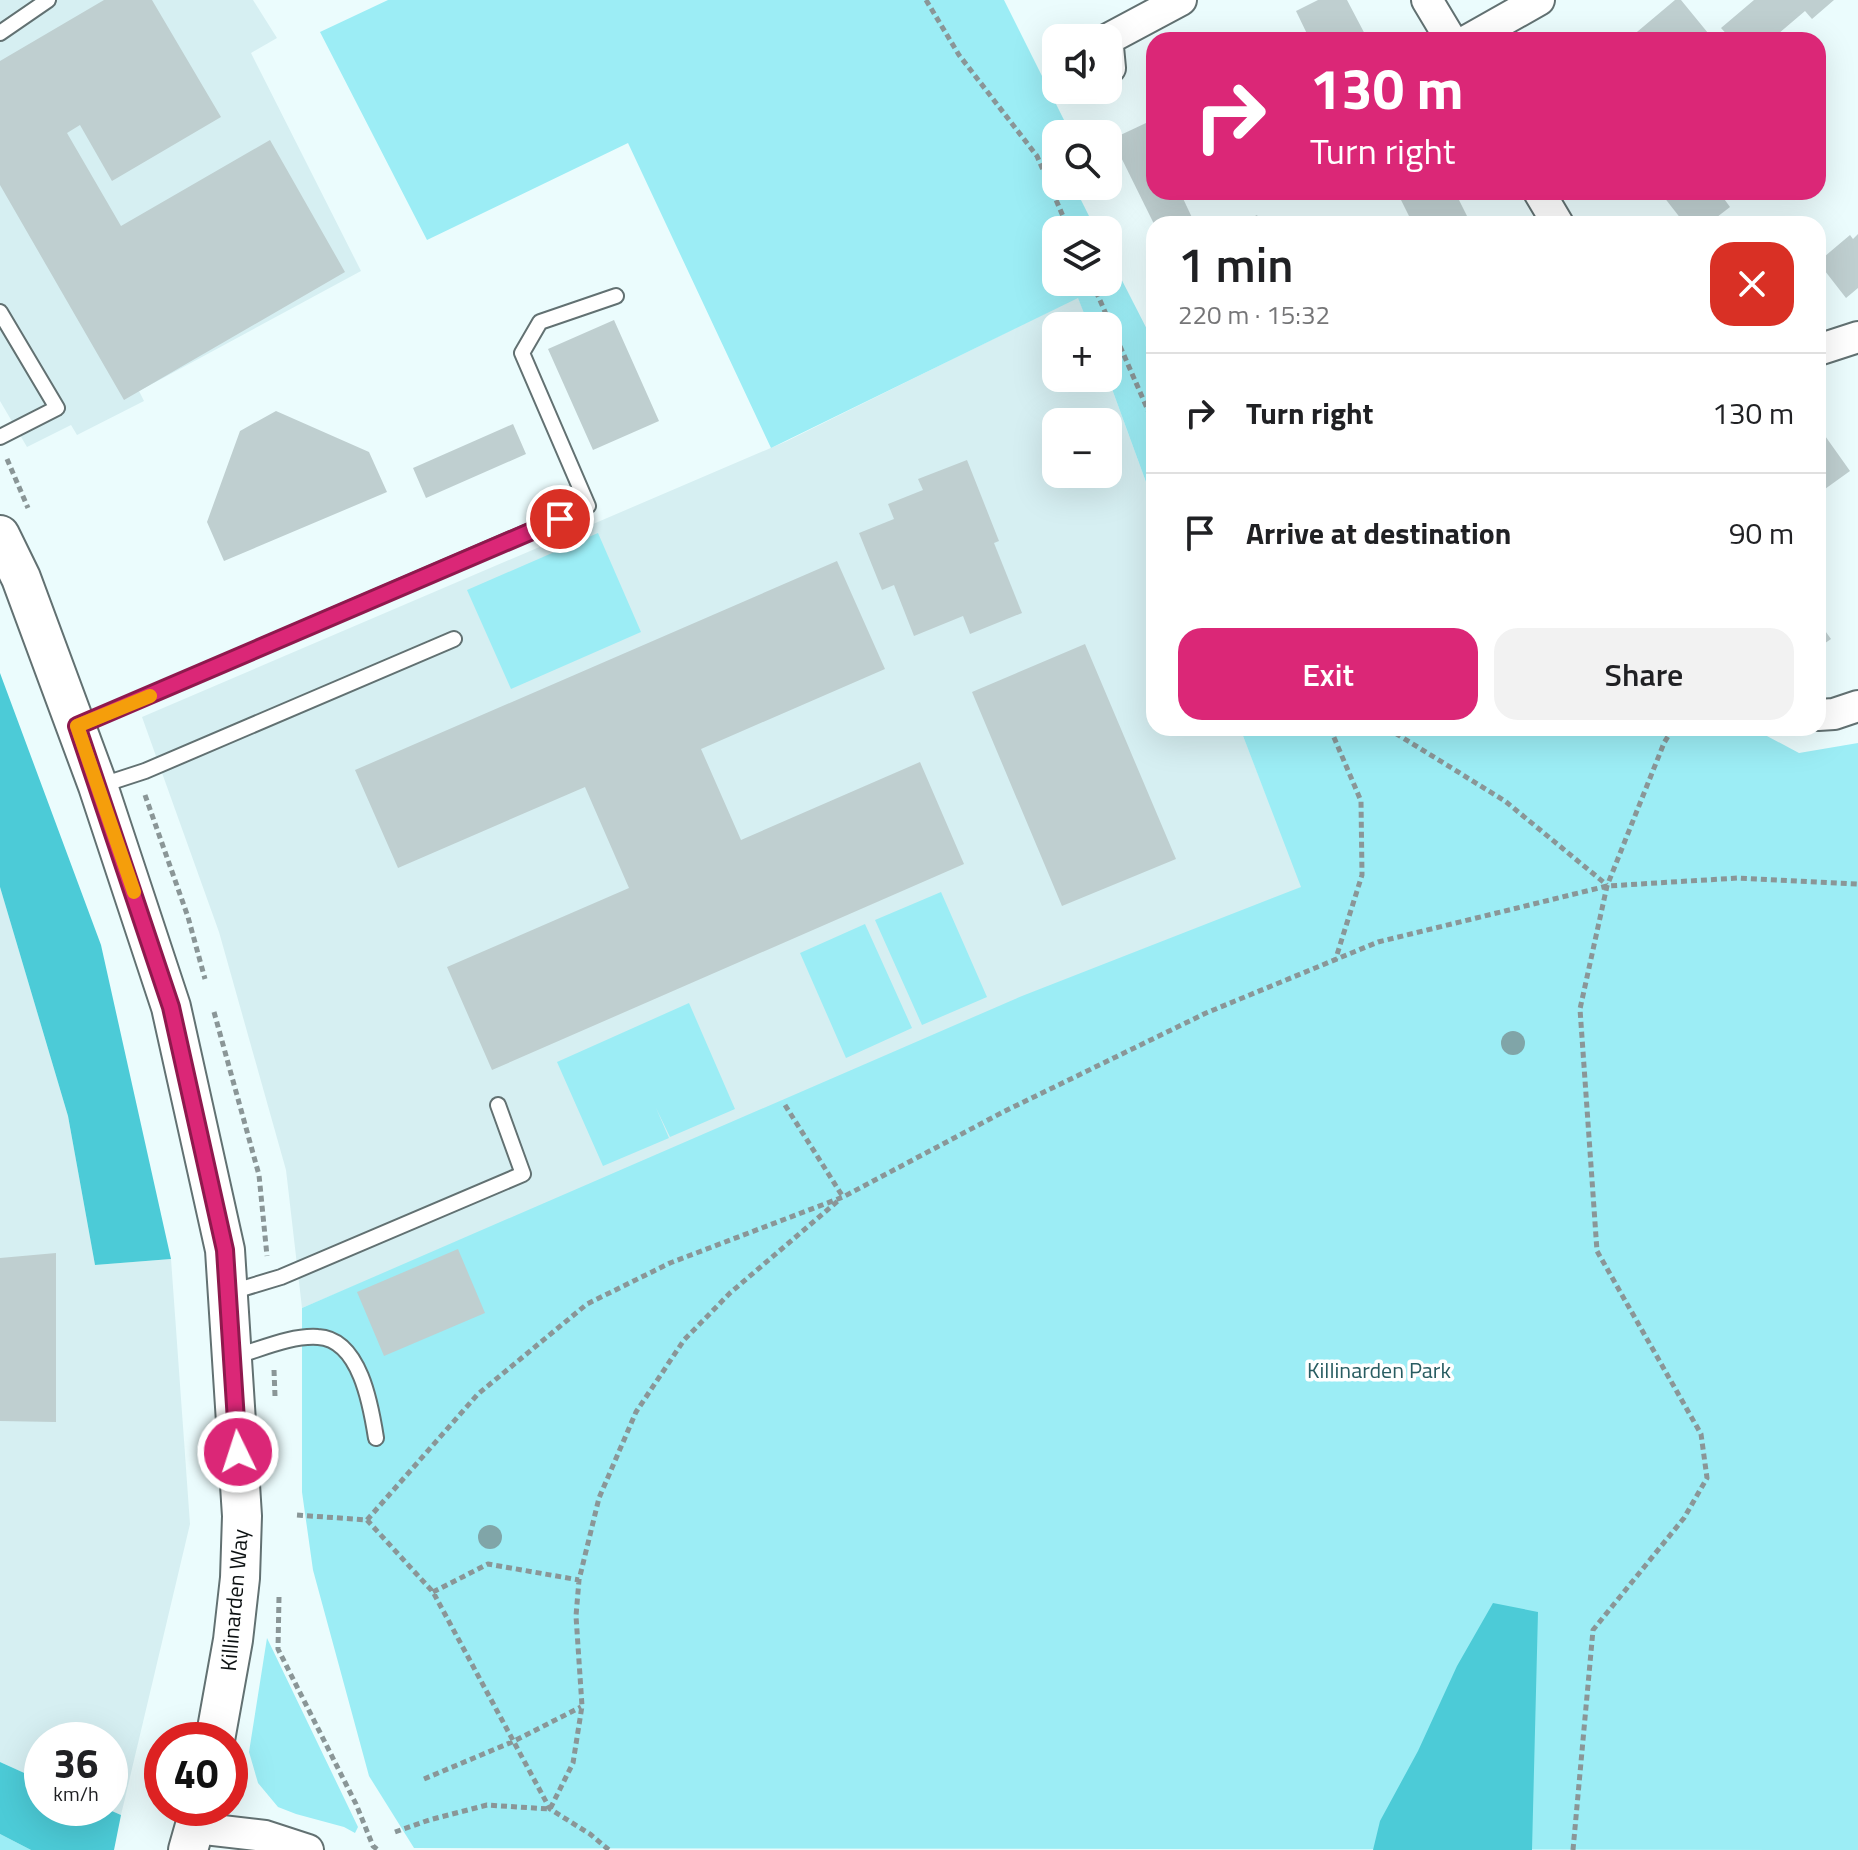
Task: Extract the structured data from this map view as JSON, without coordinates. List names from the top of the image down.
{
  "streets": {
    "street": ["Killinarden Way"]
  },
  "parks": ["Killinarden Park"],
  "page": {
    "map_buttons": ["+", "−"],
    "turn": ["130 m", "Turn right"],
    "heading": ["1 min", "220 m · 15:32"],
    "list": [
      {
        "name": "Turn right",
        "value": "130 m"
      },
      {
        "name": "Arrive at destination",
        "value": "90 m"
      }
    ],
    "buttons": ["Exit", "Share"],
    "speed": "36 km/h",
    "limit": "40"
  }
}
